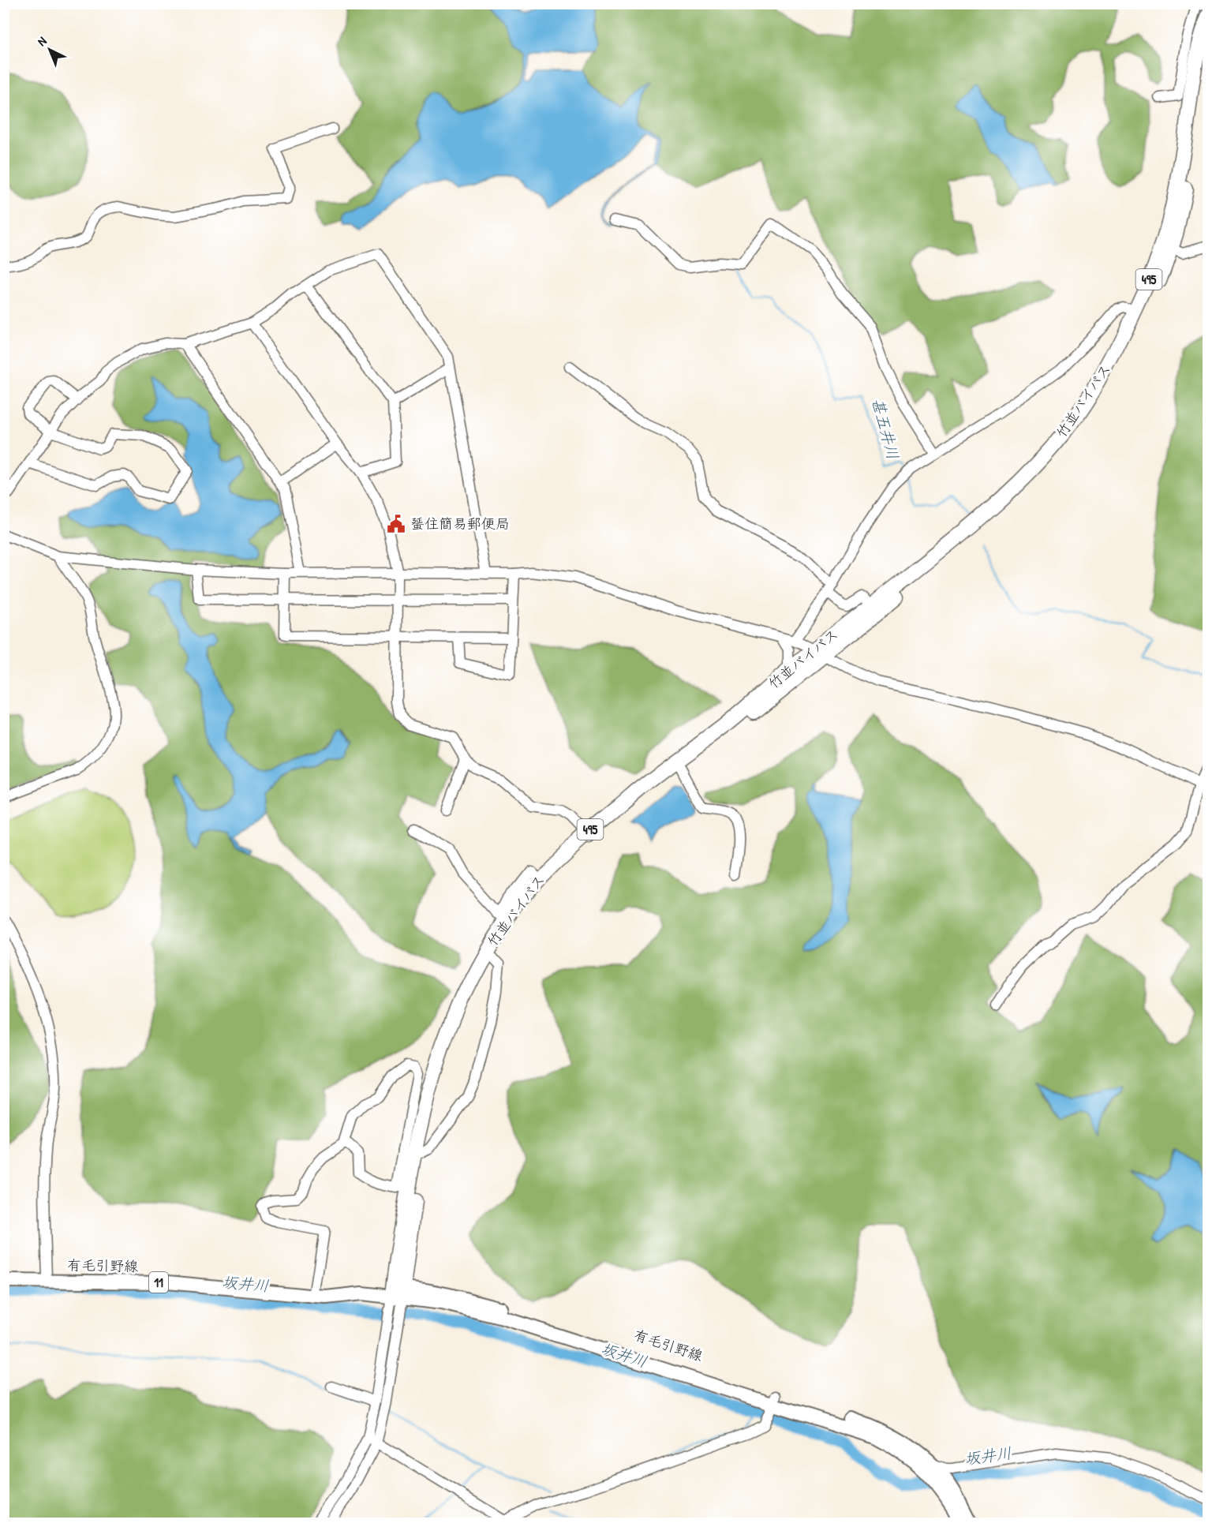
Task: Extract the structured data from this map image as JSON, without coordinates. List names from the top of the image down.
{
  "streets": {
    "highway": ["495", "竹並バイパス"],
    "main road": ["有毛引野線", "11"]
  },
  "crossings": [
    ["竹並バイパス", "有毛引野線"]
  ],
  "water": ["甚五井川", "坂井川"],
  "places": {
    "public building": ["蜑住簡易郵便局"]
  },
  "north": "top left"
}
